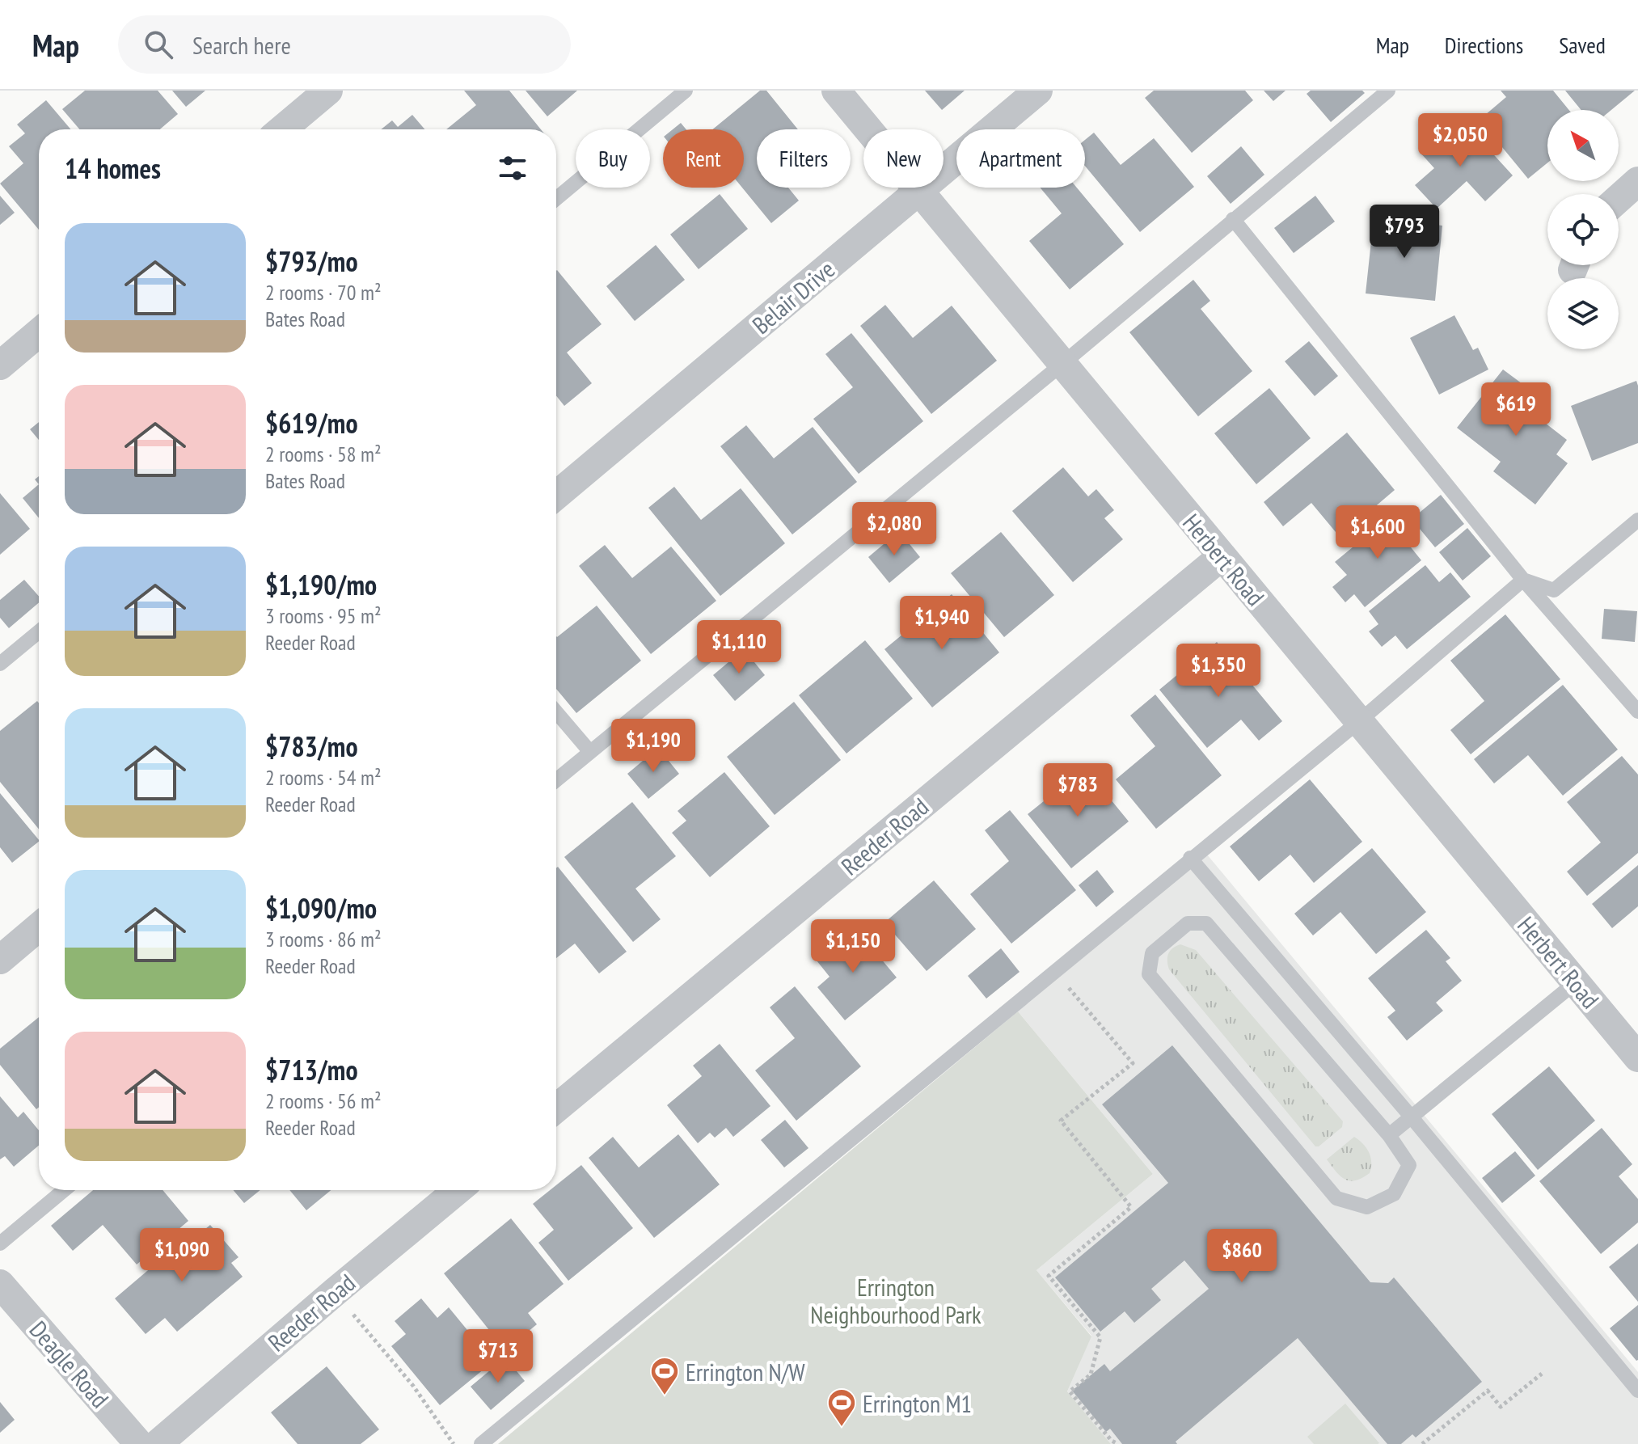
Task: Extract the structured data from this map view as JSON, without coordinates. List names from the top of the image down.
{
  "streets": {
    "street": [
      "Belair Drive",
      "Herbert Road",
      "Reeder Road",
      "Deagle Road"
    ]
  },
  "crossings": [
    ["Belair Drive", "Herbert Road"],
    ["Herbert Road", "Reeder Road"]
  ],
  "parks": ["Errington Neighbourhood Park"],
  "places": {
    "sports": ["Errington N/W", "Errington M1"]
  },
  "north": "top left",
  "page": {
    "header": "Map",
    "search": "Search here",
    "nav": ["Map", "Directions", "Saved"],
    "price": [
      "$2,050",
      "$793",
      "$619",
      "$2,080",
      "$1,600",
      "$1,940",
      "$1,110",
      "$1,350",
      "$1,190",
      "$783",
      "$1,150",
      "$1,090",
      "$860",
      "$713"
    ],
    "chip": [
      "Buy",
      "Rent",
      "Filters",
      "New",
      "Apartment"
    ],
    "heading": "14 homes",
    "list": [
      {
        "name": "$793/mo",
        "note": "2 rooms · 70 m² · Bates Road"
      },
      {
        "name": "$619/mo",
        "note": "2 rooms · 58 m² · Bates Road"
      },
      {
        "name": "$1,190/mo",
        "note": "3 rooms · 95 m² · Reeder Road"
      },
      {
        "name": "$783/mo",
        "note": "2 rooms · 54 m² · Reeder Road"
      },
      {
        "name": "$1,090/mo",
        "note": "3 rooms · 86 m² · Reeder Road"
      },
      {
        "name": "$713/mo",
        "note": "2 rooms · 56 m² · Reeder Road"
      }
    ]
  }
}
